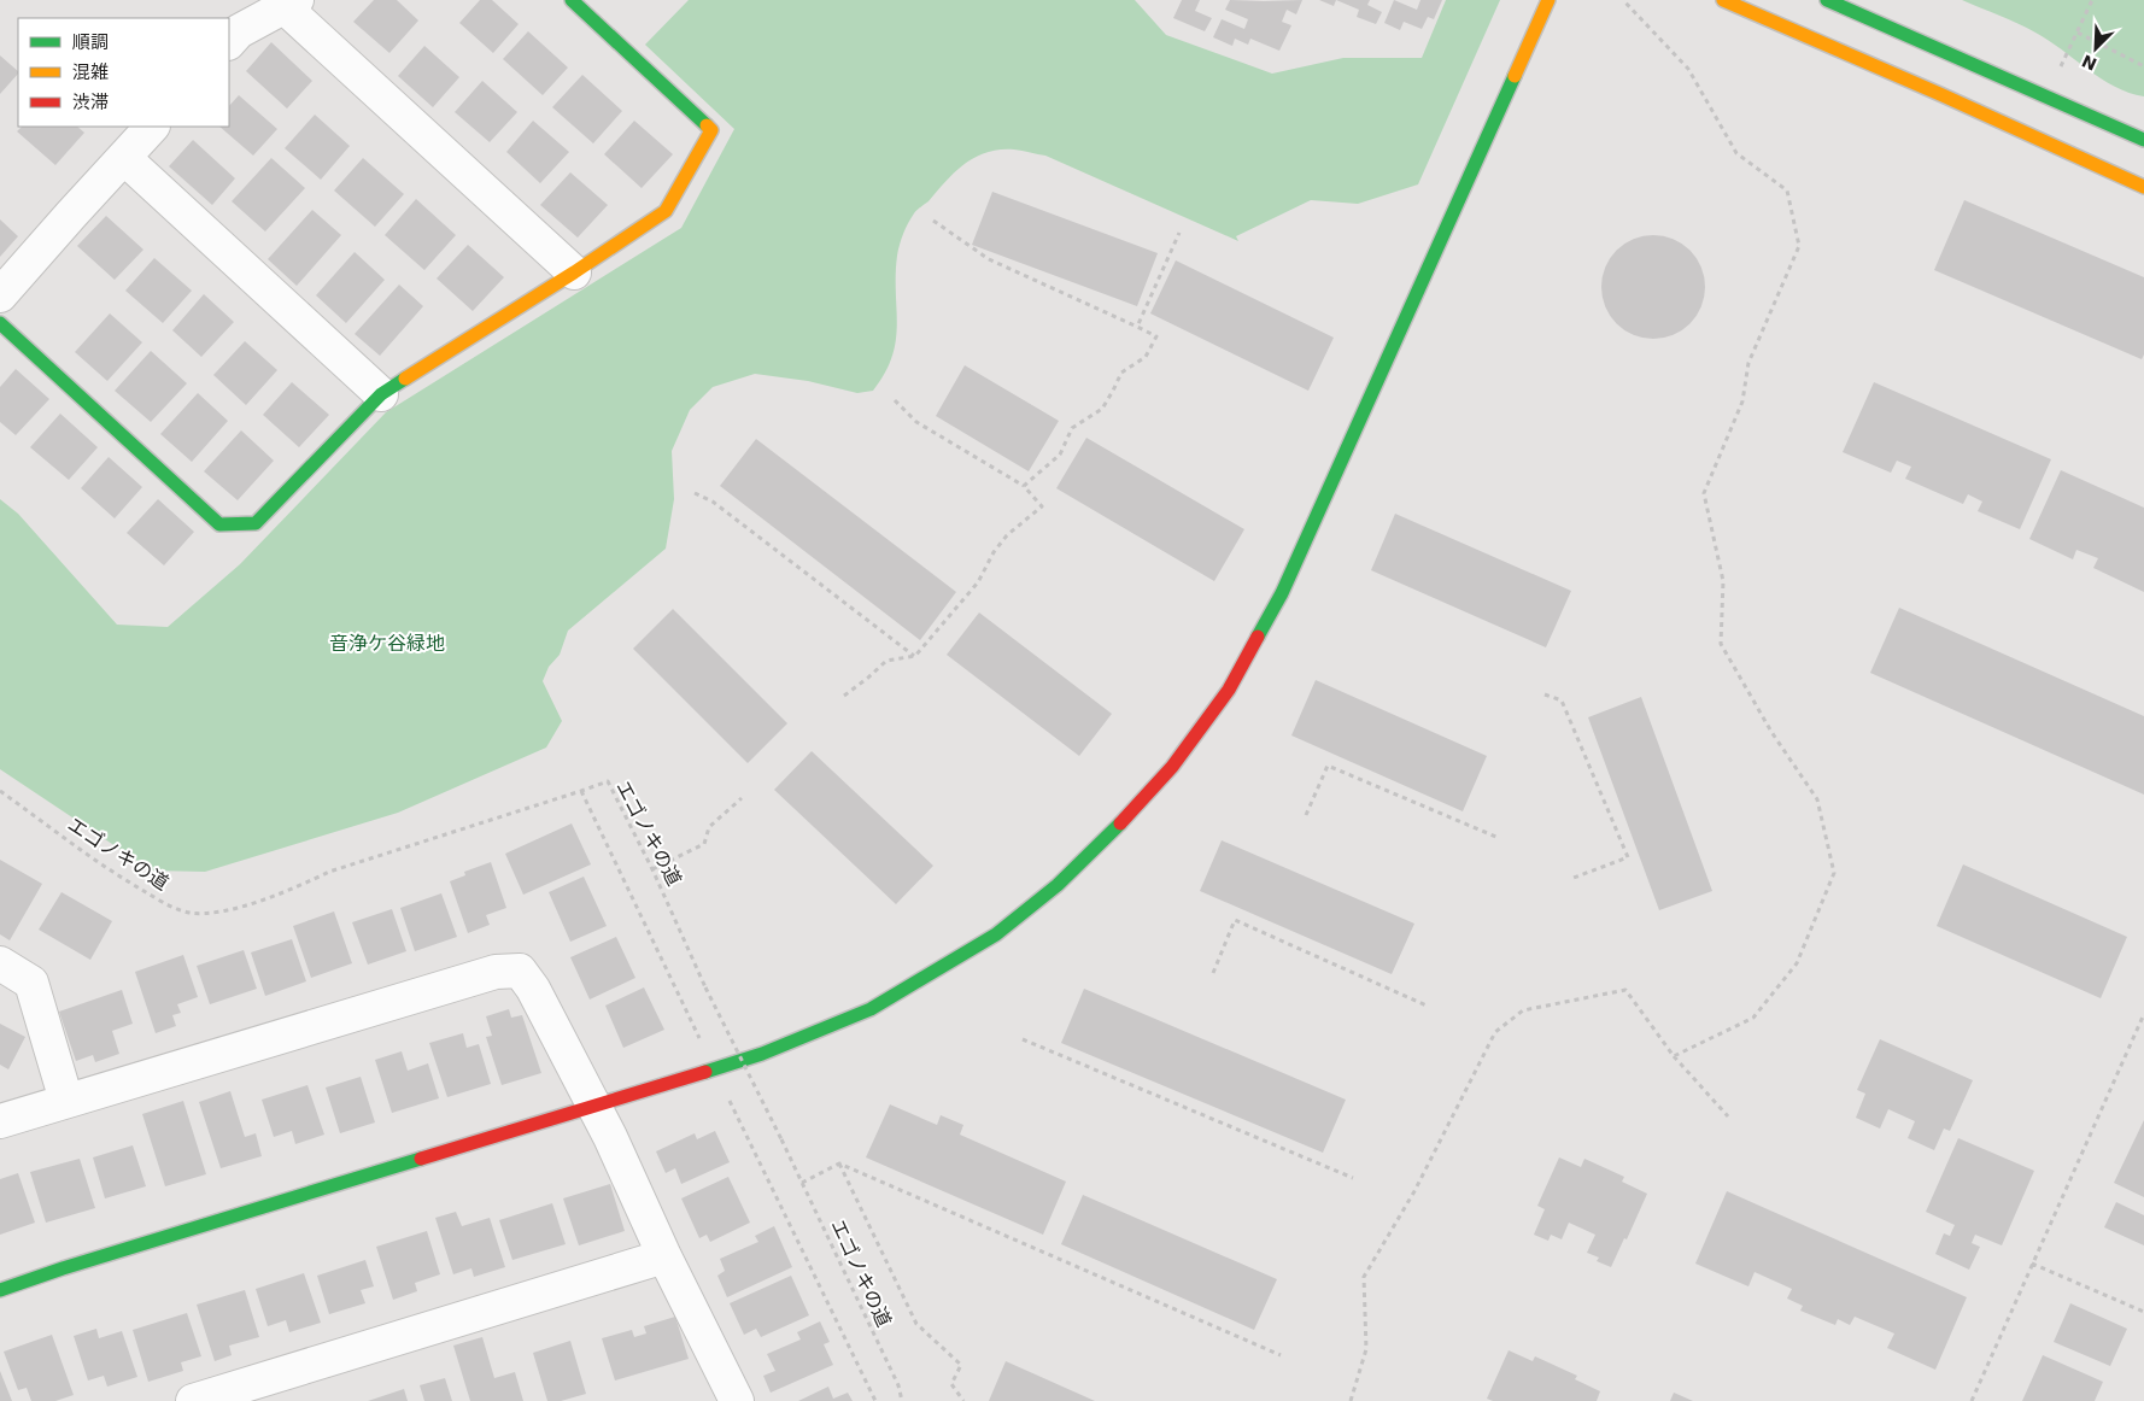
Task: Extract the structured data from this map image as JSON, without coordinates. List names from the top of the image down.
{
  "streets": {
    "path": ["エゴノキの道"]
  },
  "parks": ["音浄ケ谷緑地"],
  "legend": ["順調", "混雑", "渋滞"],
  "north": "bottom left"
}
